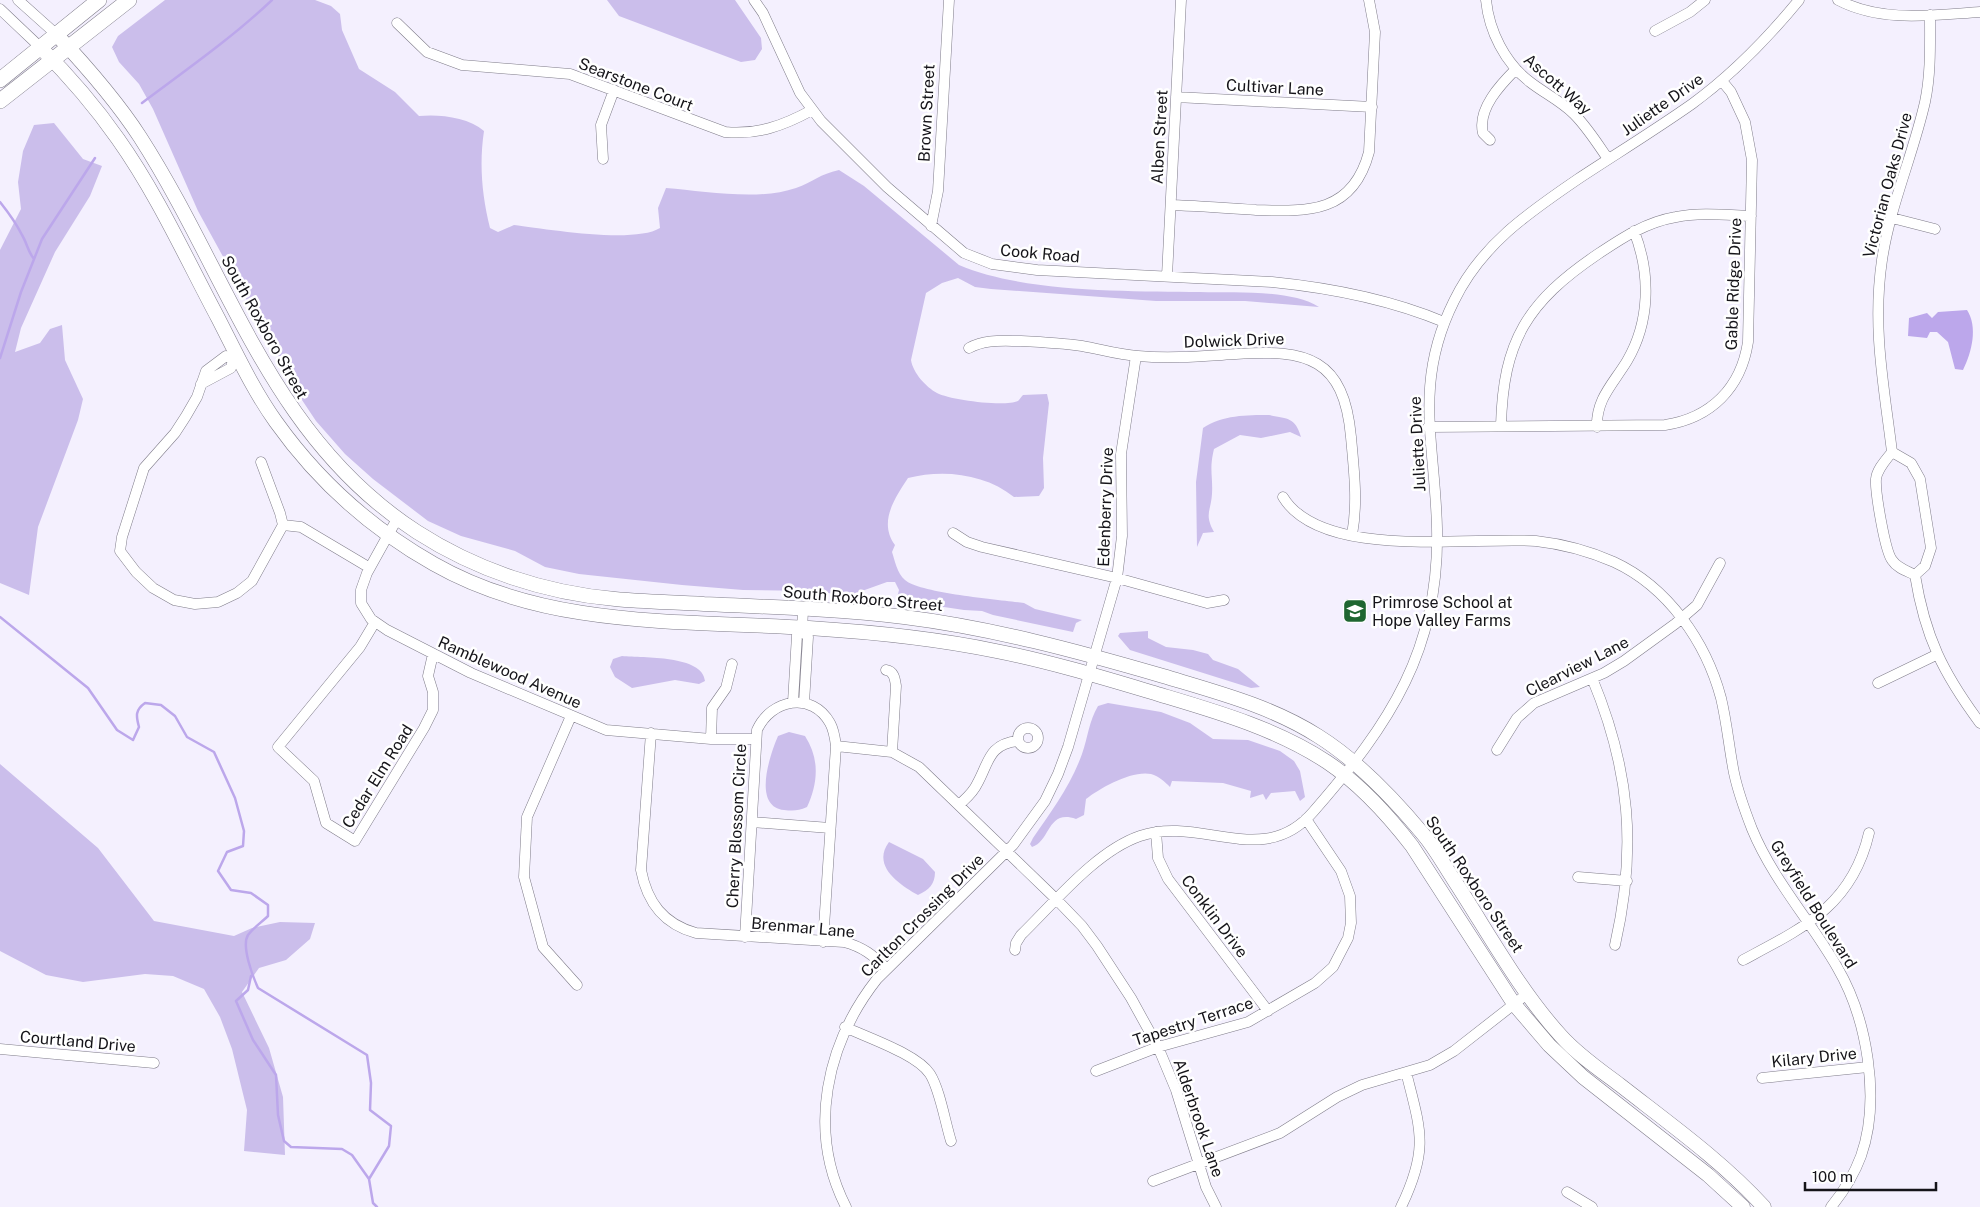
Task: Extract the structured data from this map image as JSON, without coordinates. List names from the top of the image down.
{
  "streets": {
    "street": [
      "Searstone Court",
      "Ascott Way",
      "Cultivar Lane",
      "Juliette Drive",
      "Brown Street",
      "Alben Street",
      "Victorian Oaks Drive",
      "Cook Road",
      "Gable Ridge Drive",
      "South Roxboro Street",
      "Dolwick Drive",
      "Edenberry Drive",
      "Clearview Lane",
      "Ramblewood Avenue",
      "Cedar Elm Road",
      "Cherry Blossom Circle",
      "Greyfield Boulevard",
      "Carlton Crossing Drive",
      "Conklin Drive",
      "Brenmar Lane",
      "Tapestry Terrace",
      "Courtland Drive",
      "Kilary Drive",
      "Alderbrook Lane"
    ]
  },
  "crossings": [
    ["Searstone Court", "Cook Road"],
    ["Ascott Way", "Juliette Drive"],
    ["Cultivar Lane", "Alben Street"],
    ["Juliette Drive", "Cook Road"],
    ["Juliette Drive", "Gable Ridge Drive"],
    ["Juliette Drive", "South Roxboro Street"],
    ["Juliette Drive", "Greyfield Boulevard"],
    ["Juliette Drive", "Conklin Drive"],
    ["Juliette Drive", "Tapestry Terrace"],
    ["Juliette Drive", "Alderbrook Lane"],
    ["Brown Street", "Cook Road"],
    ["Alben Street", "Cook Road"],
    ["South Roxboro Street", "Edenberry Drive"],
    ["South Roxboro Street", "Ramblewood Avenue"],
    ["South Roxboro Street", "Carlton Crossing Drive"],
    ["Dolwick Drive", "Edenberry Drive"],
    ["Dolwick Drive", "Greyfield Boulevard"],
    ["Edenberry Drive", "Carlton Crossing Drive"],
    ["Clearview Lane", "Greyfield Boulevard"],
    ["Ramblewood Avenue", "Cedar Elm Road"],
    ["Ramblewood Avenue", "Cherry Blossom Circle"],
    ["Ramblewood Avenue", "Brenmar Lane"],
    ["Cherry Blossom Circle", "Brenmar Lane"],
    ["Greyfield Boulevard", "Kilary Drive"],
    ["Carlton Crossing Drive", "Brenmar Lane"],
    ["Carlton Crossing Drive", "Alderbrook Lane"],
    ["Conklin Drive", "Tapestry Terrace"],
    ["Tapestry Terrace", "Alderbrook Lane"]
  ],
  "places": {
    "school or university": ["Primrose School at Hope Valley Farms"]
  },
  "scale_bar": "100 m"
}
